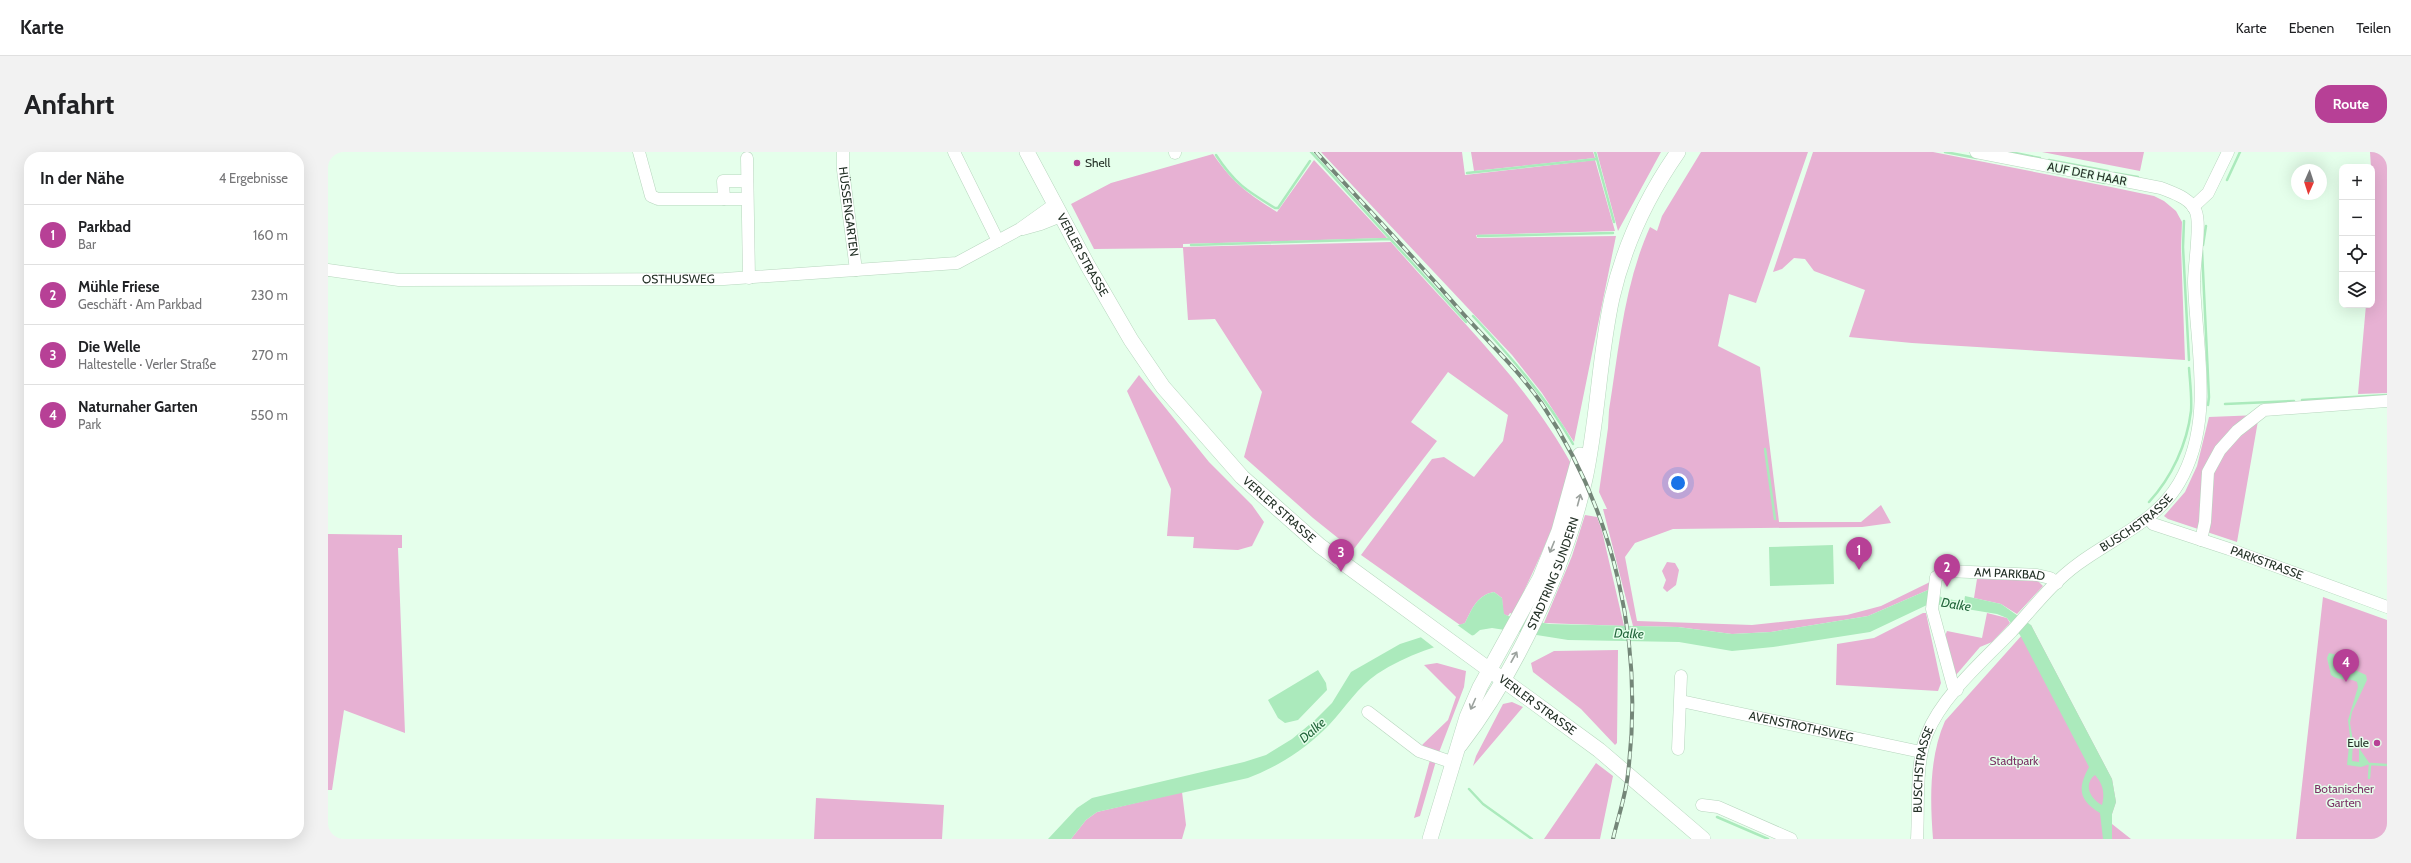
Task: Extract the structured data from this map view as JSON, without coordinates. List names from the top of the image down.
{
  "streets": {
    "main road": ["VERLER STRASSE", "STADTRING SUNDERN"],
    "street": [
      "AUF DER HAAR",
      "HÜSSENGARTEN",
      "OSTHUSWEG",
      "BUSCHSTRASSE",
      "PARKSTRASSE",
      "AM PARKBAD",
      "AVENSTROTHSWEG"
    ]
  },
  "crossings": [
    ["AUF DER HAAR", "BUSCHSTRASSE"],
    ["HÜSSENGARTEN", "OSTHUSWEG"],
    ["VERLER STRASSE", "OSTHUSWEG"],
    ["VERLER STRASSE", "STADTRING SUNDERN"],
    ["BUSCHSTRASSE", "PARKSTRASSE"],
    ["BUSCHSTRASSE", "AM PARKBAD"],
    ["BUSCHSTRASSE", "AVENSTROTHSWEG"]
  ],
  "water": ["Dalke"],
  "parks": ["Stadtpark", "Botanischer Garten"],
  "places": ["Shell", "Eule"],
  "north": "bottom",
  "page": {
    "header": "Karte",
    "nav": ["Karte", "Ebenen", "Teilen"],
    "buttons": "Route",
    "title": "Anfahrt",
    "heading": ["In der Nähe", "4 Ergebnisse"],
    "map_buttons": ["+", "−"],
    "list": [
      {
        "mark": "1",
        "name": "Parkbad",
        "note": "Bar",
        "value": "160 m"
      },
      {
        "mark": "2",
        "name": "Mühle Friese",
        "note": "Geschäft · Am Parkbad",
        "value": "230 m"
      },
      {
        "mark": "3",
        "name": "Die Welle",
        "note": "Haltestelle · Verler Straße",
        "value": "270 m"
      },
      {
        "mark": "4",
        "name": "Naturnaher Garten",
        "note": "Park",
        "value": "550 m"
      }
    ],
    "pins": [
      "1",
      "3",
      "2",
      "4"
    ]
  }
}
